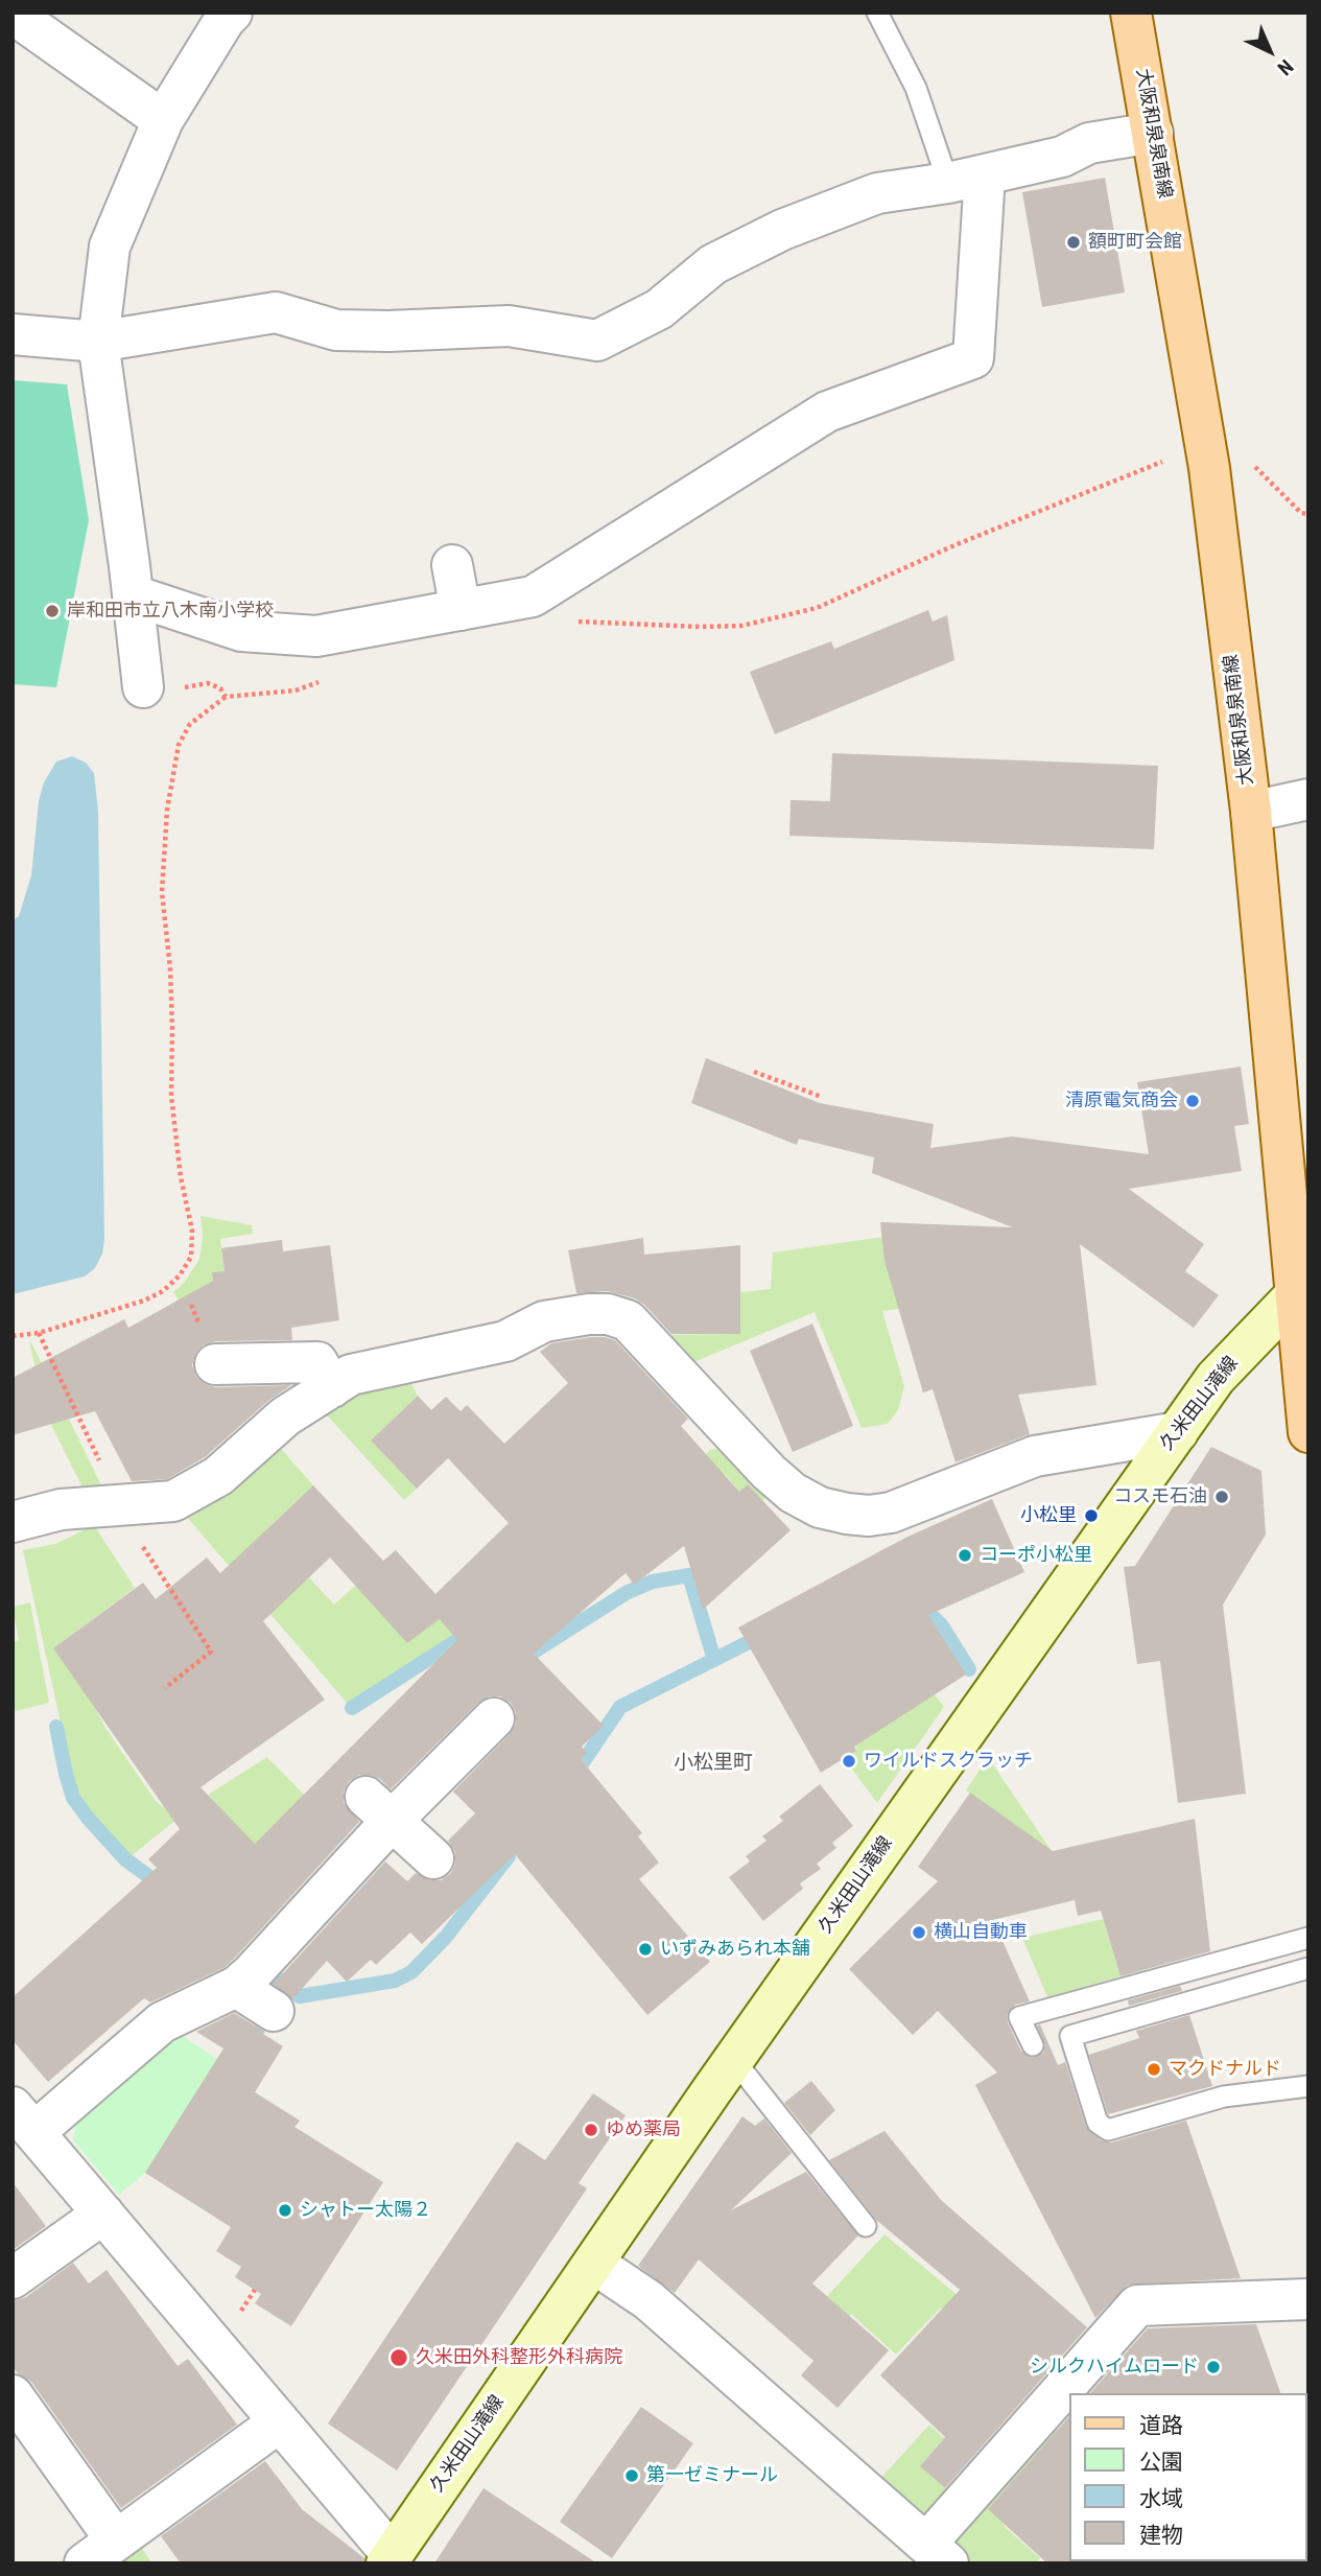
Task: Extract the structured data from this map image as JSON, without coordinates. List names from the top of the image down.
{
  "streets": {
    "main road": ["大阪和泉泉南線"],
    "street": ["久米田山滝線"]
  },
  "crossings": [
    ["大阪和泉泉南線", "久米田山滝線"]
  ],
  "districts": ["小松里町"],
  "places": [
    "額町町会館",
    "岸和田市立八木南小学校",
    "清原電気商会",
    "コスモ石油",
    "小松里",
    "コーポ小松里",
    "ワイルドスクラッチ",
    "横山自動車",
    "いずみあられ本舗",
    "マクドナルド",
    "ゆめ薬局",
    "シャトー太陽２",
    "久米田外科整形外科病院",
    "シルクハイムロード",
    "第一ゼミナール"
  ],
  "legend": [
    "道路",
    "公園",
    "水域",
    "建物"
  ],
  "north": "bottom right"
}
